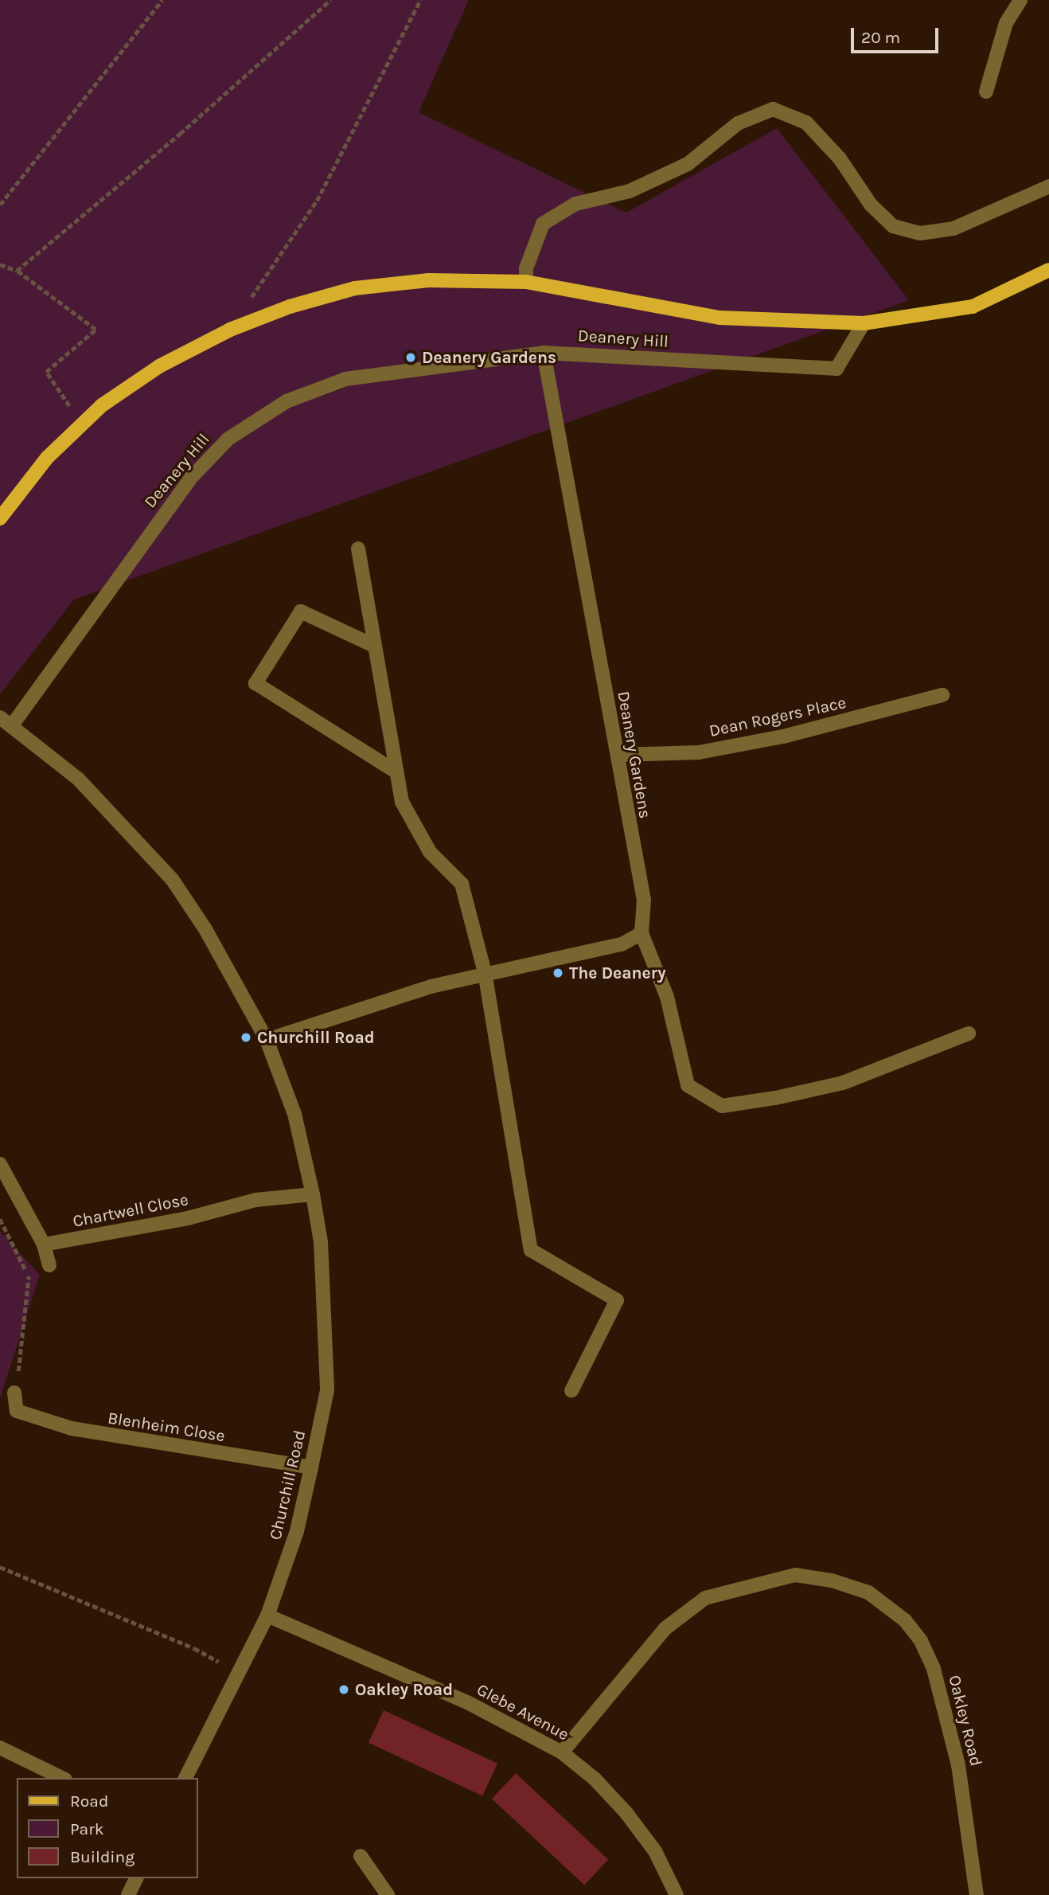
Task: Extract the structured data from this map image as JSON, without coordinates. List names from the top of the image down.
{
  "streets": {
    "main road": ["Deanery Hill"],
    "street": [
      "Dean Rogers Place",
      "Deanery Gardens",
      "Chartwell Close",
      "Blenheim Close",
      "Churchill Road",
      "Glebe Avenue",
      "Oakley Road"
    ]
  },
  "crossings": [
    ["Deanery Hill", "Deanery Gardens"],
    ["Deanery Hill", "Churchill Road"],
    ["Dean Rogers Place", "Deanery Gardens"],
    ["Chartwell Close", "Churchill Road"],
    ["Blenheim Close", "Churchill Road"],
    ["Churchill Road", "Glebe Avenue"],
    ["Glebe Avenue", "Oakley Road"]
  ],
  "places": [
    "Deanery Gardens",
    "The Deanery",
    "Churchill Road",
    "Oakley Road"
  ],
  "legend": ["Road", "Park", "Building"],
  "scale_bar": "20 m"
}
